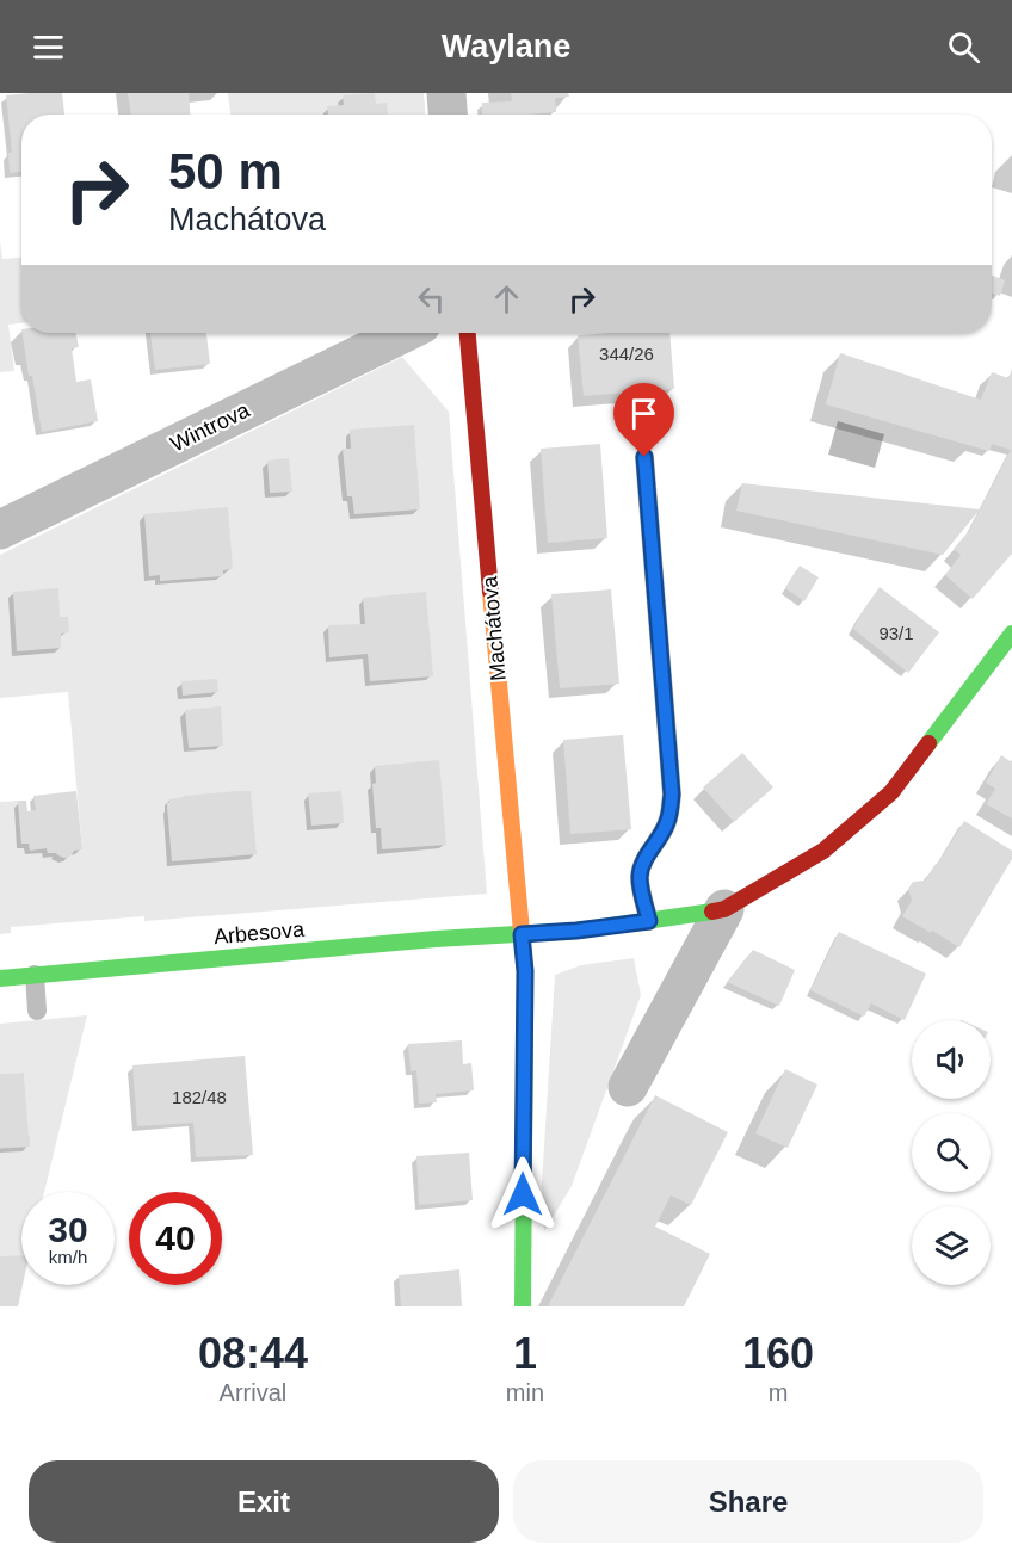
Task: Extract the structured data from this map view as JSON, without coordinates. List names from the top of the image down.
{
  "streets": {
    "street": ["Wintrova", "Machátova", "Arbesova"]
  },
  "crossings": [
    ["Machátova", "Arbesova"]
  ],
  "house_numbers": ["344/26", "93/1", "182/48"],
  "page": {
    "header": "Waylane",
    "turn": ["50 m", "Machátova"],
    "speed": "30 km/h",
    "limit": "40",
    "eta": [
      "08:44",
      "Arrival",
      "1",
      "min",
      "160",
      "m"
    ],
    "buttons": ["Exit", "Share"]
  }
}
